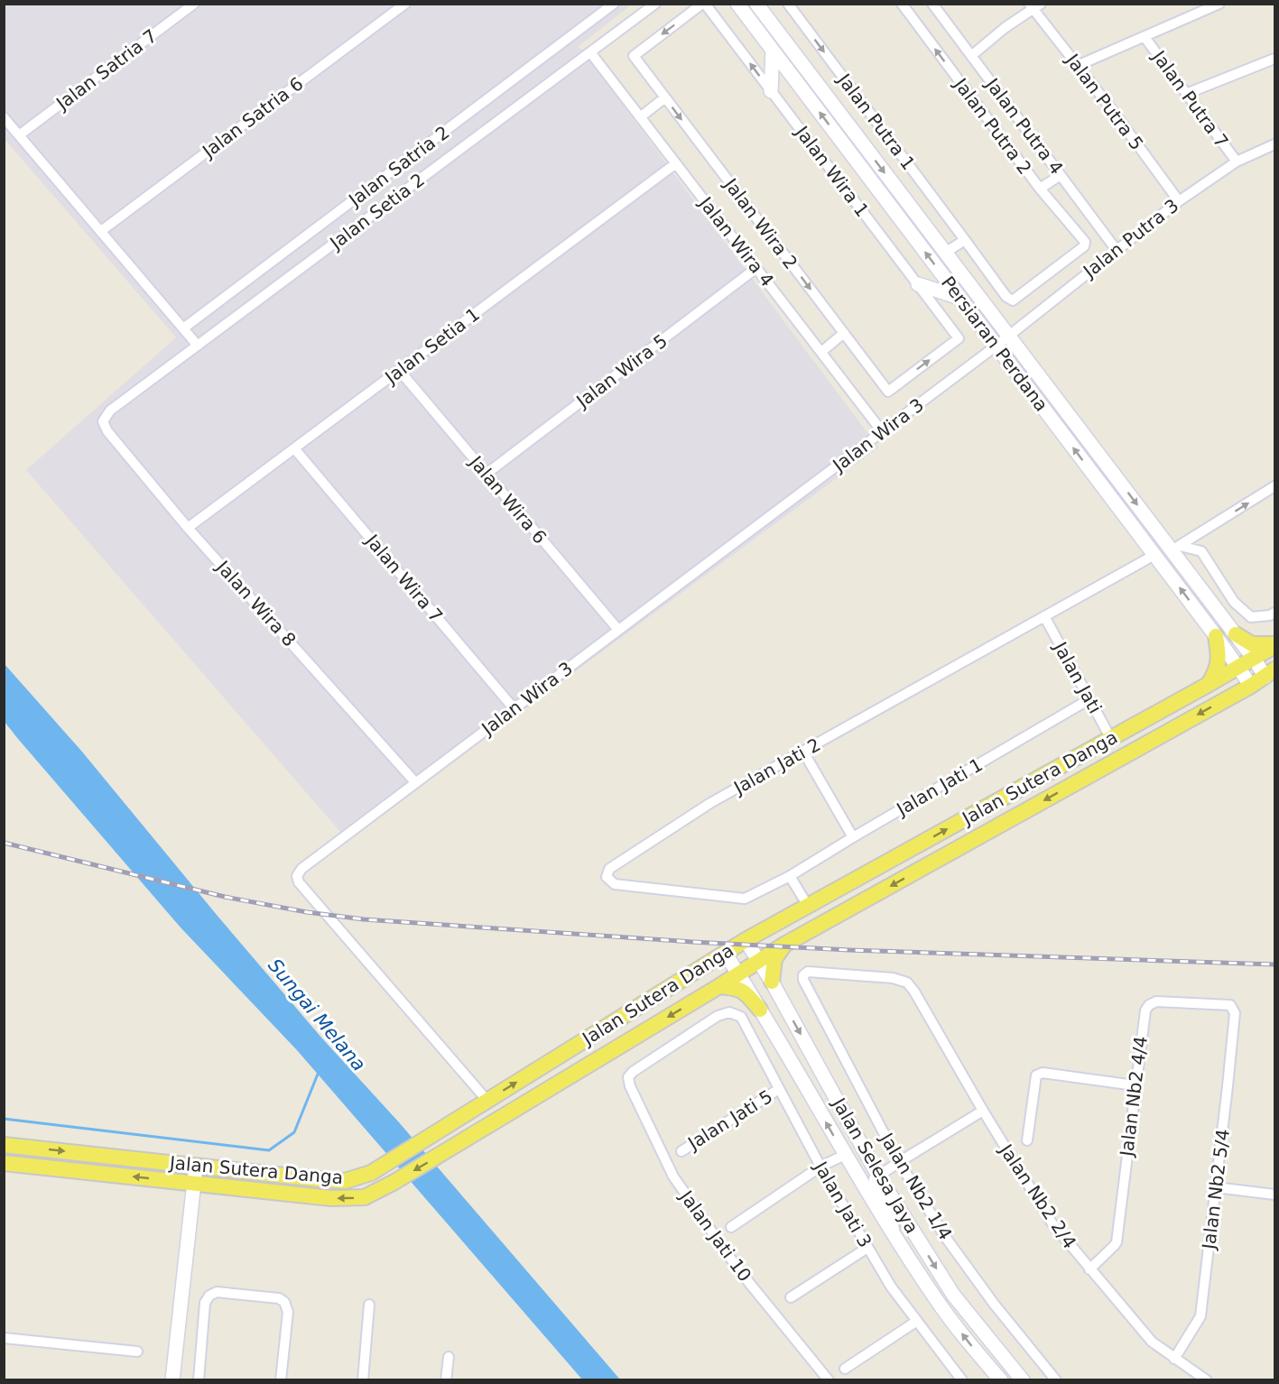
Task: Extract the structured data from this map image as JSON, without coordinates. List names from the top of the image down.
{
  "streets": {
    "main road": ["Persiaran Perdana", "Jalan Sutera Danga", "Jalan Selesa Jaya"],
    "street": [
      "Jalan Satria 7",
      "Jalan Putra 7",
      "Jalan Putra 5",
      "Jalan Satria 6",
      "Jalan Putra 1",
      "Jalan Putra 2",
      "Jalan Putra 4",
      "Jalan Satria 2",
      "Jalan Wira 1",
      "Jalan Setia 2",
      "Jalan Wira 2",
      "Jalan Putra 3",
      "Jalan Wira 4",
      "Jalan Setia 1",
      "Jalan Wira 5",
      "Jalan Wira 3",
      "Jalan Wira 6",
      "Jalan Wira 7",
      "Jalan Wira 8",
      "Jalan Jati",
      "Jalan Jati 2",
      "Jalan Jati 1",
      "Jalan Nb2 4/4",
      "Jalan Jati 5",
      "Jalan Nb2 1/4",
      "Jalan Nb2 5/4",
      "Jalan Nb2 2/4",
      "Jalan Jati 3",
      "Jalan Jati 10"
    ]
  },
  "crossings": [
    ["Jalan Putra 7", "Jalan Putra 3"],
    ["Jalan Putra 5", "Jalan Putra 3"],
    ["Jalan Putra 1", "Jalan Putra 2"],
    ["Jalan Putra 4", "Jalan Putra 3"],
    ["Jalan Wira 1", "Jalan Wira 2"],
    ["Jalan Setia 2", "Jalan Wira 4"],
    ["Jalan Setia 2", "Jalan Wira 8"],
    ["Jalan Putra 3", "Persiaran Perdana"],
    ["Jalan Putra 3", "Jalan Wira 3"],
    ["Jalan Wira 4", "Jalan Setia 1"],
    ["Jalan Wira 4", "Jalan Wira 5"],
    ["Jalan Wira 4", "Jalan Wira 3"],
    ["Persiaran Perdana", "Jalan Wira 3"],
    ["Persiaran Perdana", "Jalan Jati 2"],
    ["Persiaran Perdana", "Jalan Sutera Danga"],
    ["Jalan Setia 1", "Jalan Wira 6"],
    ["Jalan Setia 1", "Jalan Wira 7"],
    ["Jalan Setia 1", "Jalan Wira 8"],
    ["Jalan Wira 5", "Jalan Wira 6"],
    ["Jalan Wira 3", "Jalan Wira 6"],
    ["Jalan Wira 3", "Jalan Wira 7"],
    ["Jalan Wira 3", "Jalan Wira 8"],
    ["Jalan Wira 3", "Jalan Sutera Danga"],
    ["Jalan Jati", "Jalan Jati 2"],
    ["Jalan Jati", "Jalan Sutera Danga"],
    ["Jalan Jati", "Jalan Jati 1"],
    ["Jalan Jati 2", "Jalan Jati 1"],
    ["Jalan Sutera Danga", "Jalan Selesa Jaya"],
    ["Jalan Nb2 4/4", "Jalan Nb2 5/4"],
    ["Jalan Nb2 4/4", "Jalan Nb2 2/4"],
    ["Jalan Jati 5", "Jalan Jati 3"],
    ["Jalan Nb2 1/4", "Jalan Nb2 2/4"],
    ["Jalan Nb2 5/4", "Jalan Nb2 2/4"],
    ["Jalan Jati 3", "Jalan Jati 10"]
  ],
  "one_way": ["Jalan Putra 1", "Jalan Putra 2", "Jalan Wira 2"],
  "water": ["Sungai Melana"]
}
